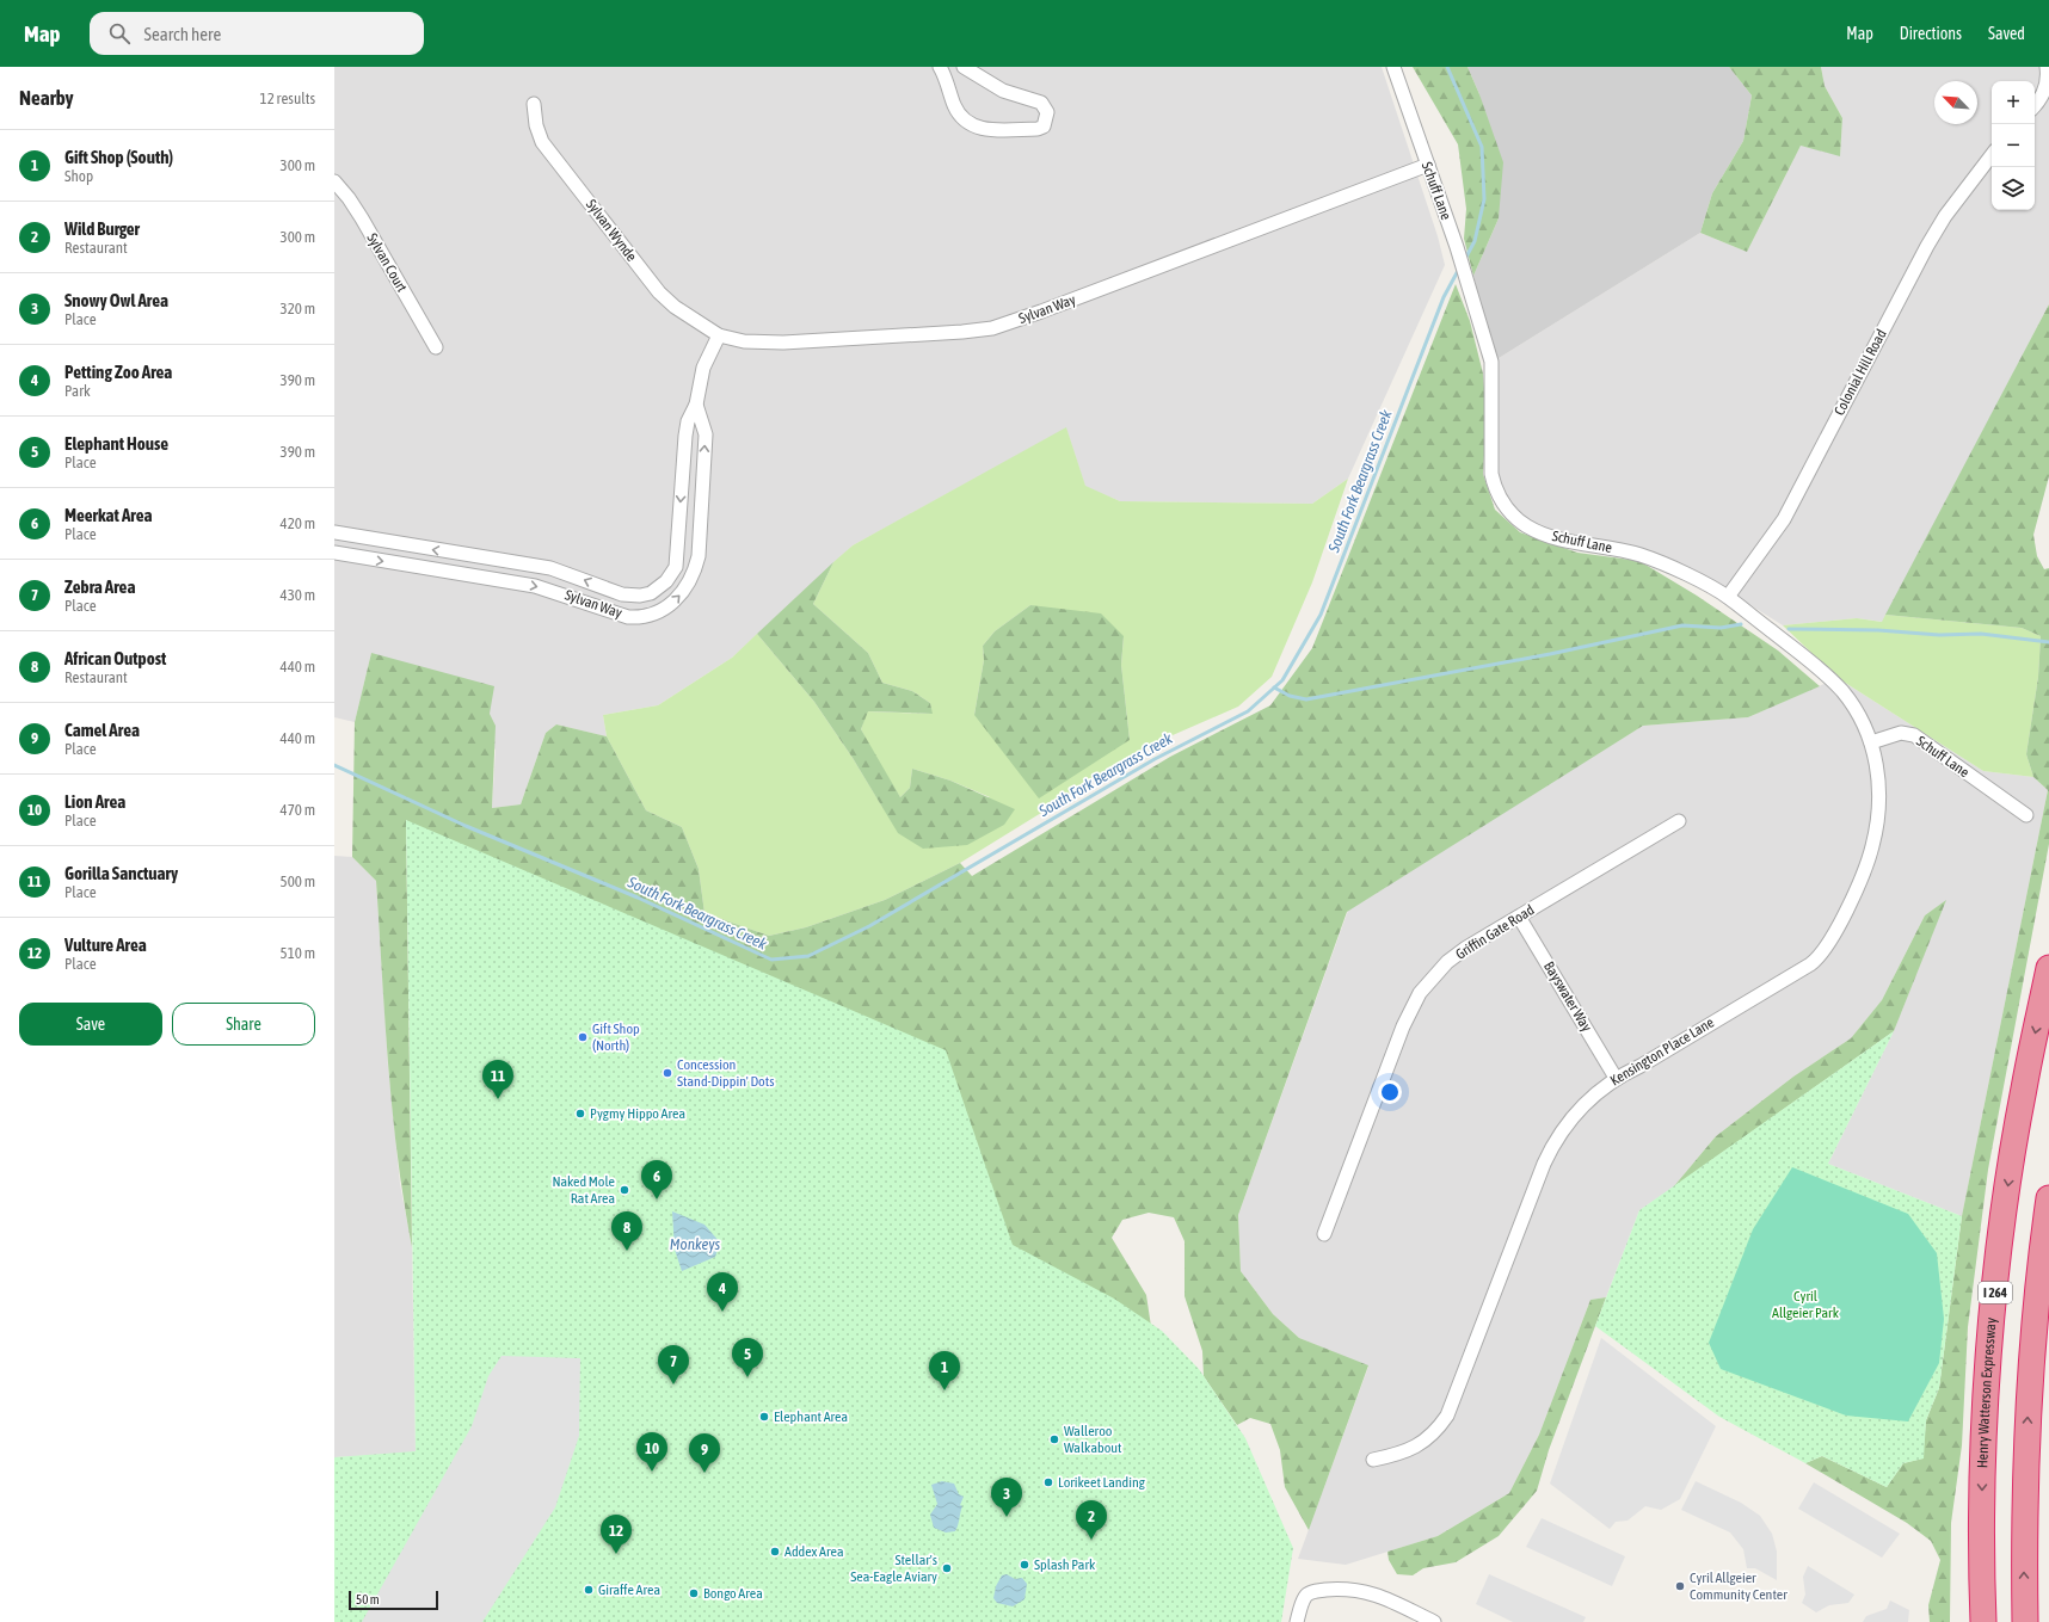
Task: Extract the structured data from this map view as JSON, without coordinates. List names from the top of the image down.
{
  "streets": {
    "highway": ["I 264", "Henry Watterson Expressway"],
    "street": [
      "Schuff Lane",
      "Sylvan Wynde",
      "Sylvan Court",
      "Sylvan Way",
      "Colonial Hill Road",
      "Griffin Gate Road",
      "Bayswater Way",
      "Kensington Place Lane"
    ]
  },
  "crossings": [
    ["Schuff Lane", "Sylvan Way"],
    ["Schuff Lane", "Colonial Hill Road"],
    ["Schuff Lane", "Kensington Place Lane"],
    ["Sylvan Wynde", "Sylvan Way"],
    ["Griffin Gate Road", "Bayswater Way"],
    ["Bayswater Way", "Kensington Place Lane"]
  ],
  "water": ["South Fork Beargrass Creek", "Monkeys"],
  "parks": ["Cyril Allgeier Park"],
  "places": [
    "Gift Shop (North)",
    "Concession Stand-Dippin' Dots",
    "Pygmy Hippo Area",
    "Naked Mole Rat Area",
    "Elephant Area",
    "Walleroo Walkabout",
    "Lorikeet Landing",
    "Addex Area",
    "Splash Park",
    "Stellar's Sea-Eagle Aviary",
    "Cyril Allgeier Community Center",
    "Giraffe Area",
    "Bongo Area"
  ],
  "scale_bar": "50 m",
  "north": "top left",
  "page": {
    "header": "Map",
    "search": "Search here",
    "nav": ["Map", "Directions", "Saved"],
    "heading": ["Nearby", "12 results"],
    "map_buttons": ["+", "−"],
    "list": [
      {
        "mark": "1",
        "name": "Gift Shop (South)",
        "note": "Shop",
        "value": "300 m"
      },
      {
        "mark": "2",
        "name": "Wild Burger",
        "note": "Restaurant",
        "value": "300 m"
      },
      {
        "mark": "3",
        "name": "Snowy Owl Area",
        "note": "Place",
        "value": "320 m"
      },
      {
        "mark": "4",
        "name": "Petting Zoo Area",
        "note": "Park",
        "value": "390 m"
      },
      {
        "mark": "5",
        "name": "Elephant House",
        "note": "Place",
        "value": "390 m"
      },
      {
        "mark": "6",
        "name": "Meerkat Area",
        "note": "Place",
        "value": "420 m"
      },
      {
        "mark": "7",
        "name": "Zebra Area",
        "note": "Place",
        "value": "430 m"
      },
      {
        "mark": "8",
        "name": "African Outpost",
        "note": "Restaurant",
        "value": "440 m"
      },
      {
        "mark": "9",
        "name": "Camel Area",
        "note": "Place",
        "value": "440 m"
      },
      {
        "mark": "10",
        "name": "Lion Area",
        "note": "Place",
        "value": "470 m"
      },
      {
        "mark": "11",
        "name": "Gorilla Sanctuary",
        "note": "Place",
        "value": "500 m"
      },
      {
        "mark": "12",
        "name": "Vulture Area",
        "note": "Place",
        "value": "510 m"
      }
    ],
    "buttons": ["Save", "Share"],
    "pins": [
      "11",
      "6",
      "8",
      "4",
      "5",
      "7",
      "1",
      "10",
      "9",
      "3",
      "2",
      "12"
    ],
    "scale": "50 m"
  }
}
